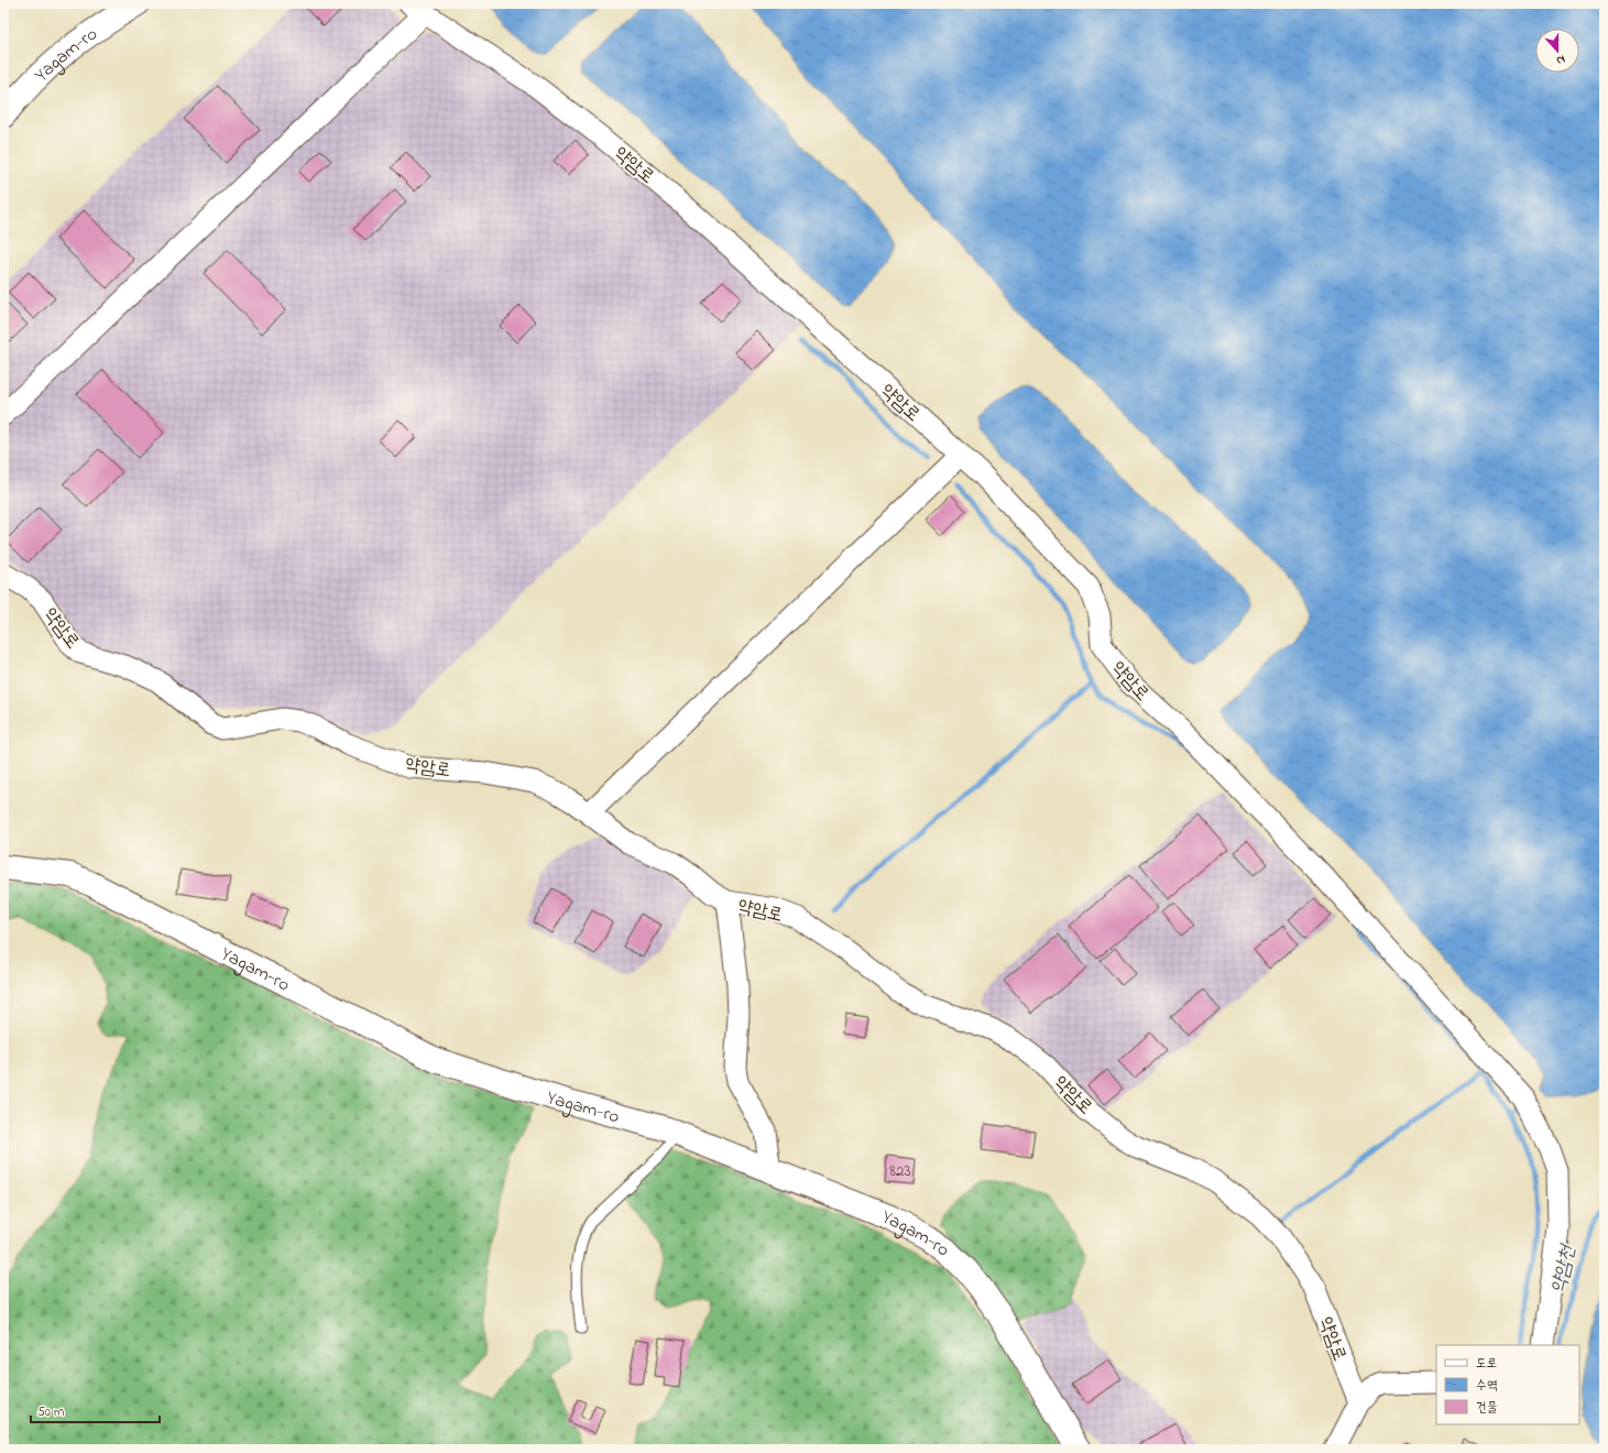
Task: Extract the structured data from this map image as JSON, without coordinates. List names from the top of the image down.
{
  "streets": {
    "street": ["Yagam-ro", "약암로"]
  },
  "water": ["약암천"],
  "house_numbers": ["823"],
  "legend": ["도로", "수역", "건물"],
  "scale_bar": "50 m",
  "north": "bottom"
}
